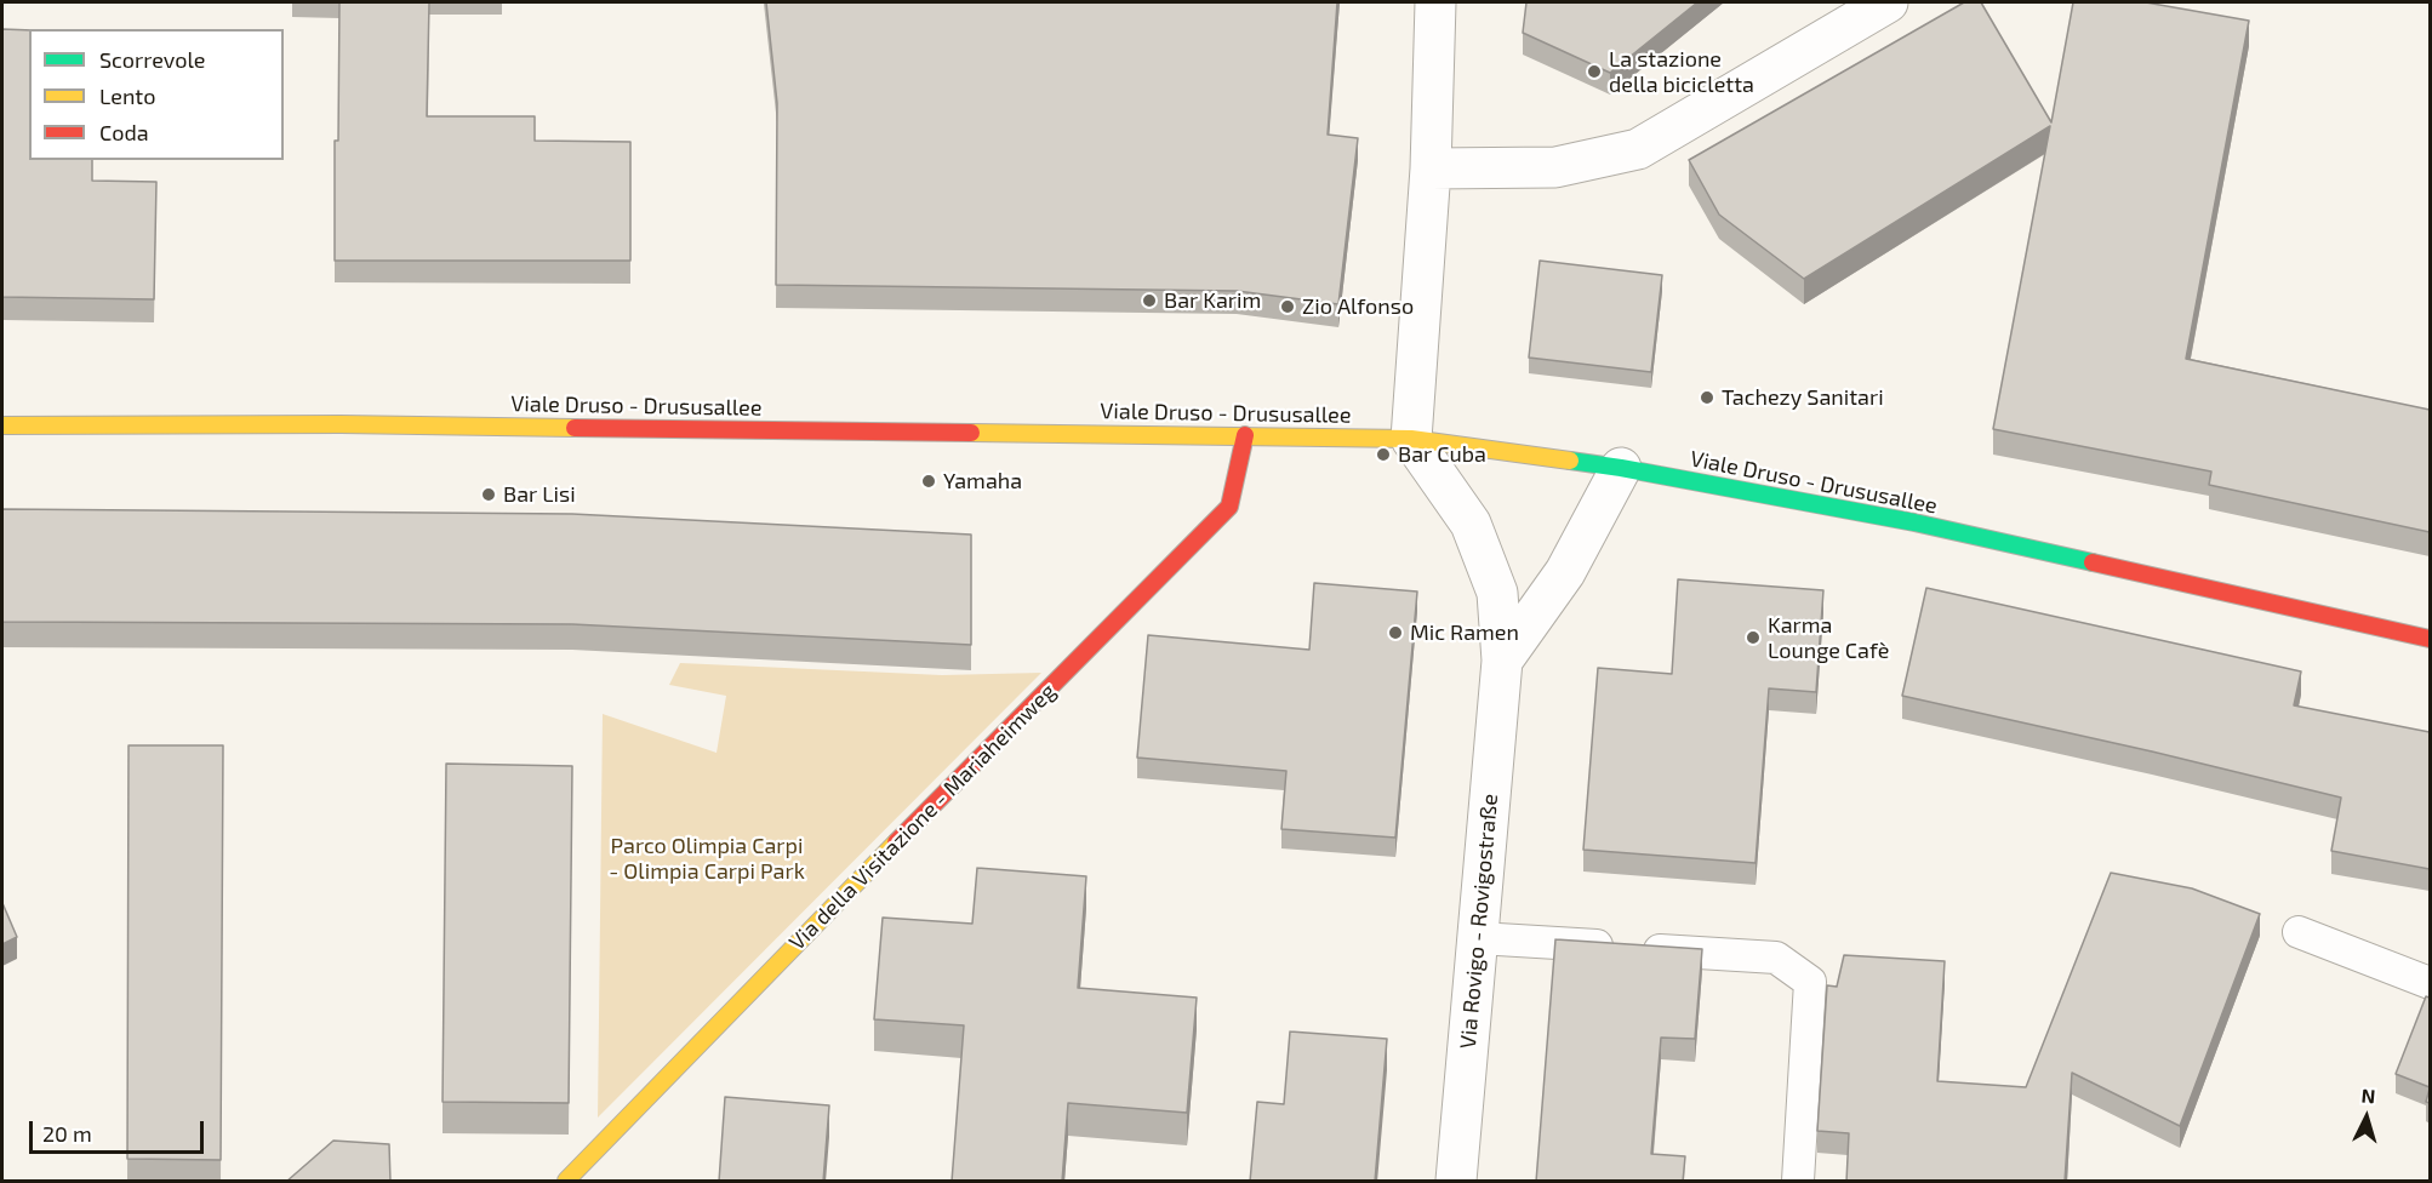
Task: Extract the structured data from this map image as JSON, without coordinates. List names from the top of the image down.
{
  "streets": {
    "main road": ["Viale Druso - Drususallee", "Via della Visitazione - Mariaheimweg"],
    "street": ["Via Rovigo - Rovigostraße"]
  },
  "crossings": [
    ["Viale Druso - Drususallee", "Via della Visitazione - Mariaheimweg"],
    ["Viale Druso - Drususallee", "Via Rovigo - Rovigostraße"]
  ],
  "parks": ["Parco Olimpia Carpi - Olimpia Carpi Park"],
  "places": [
    "La stazione della bicicletta",
    "Bar Karim",
    "Zio Alfonso",
    "Tachezy Sanitari",
    "Bar Cuba",
    "Yamaha",
    "Bar Lisi",
    "Mic Ramen",
    "Karma Lounge Cafè"
  ],
  "legend": ["Scorrevole", "Lento", "Coda"],
  "scale_bar": "20 m",
  "north": "top"
}
